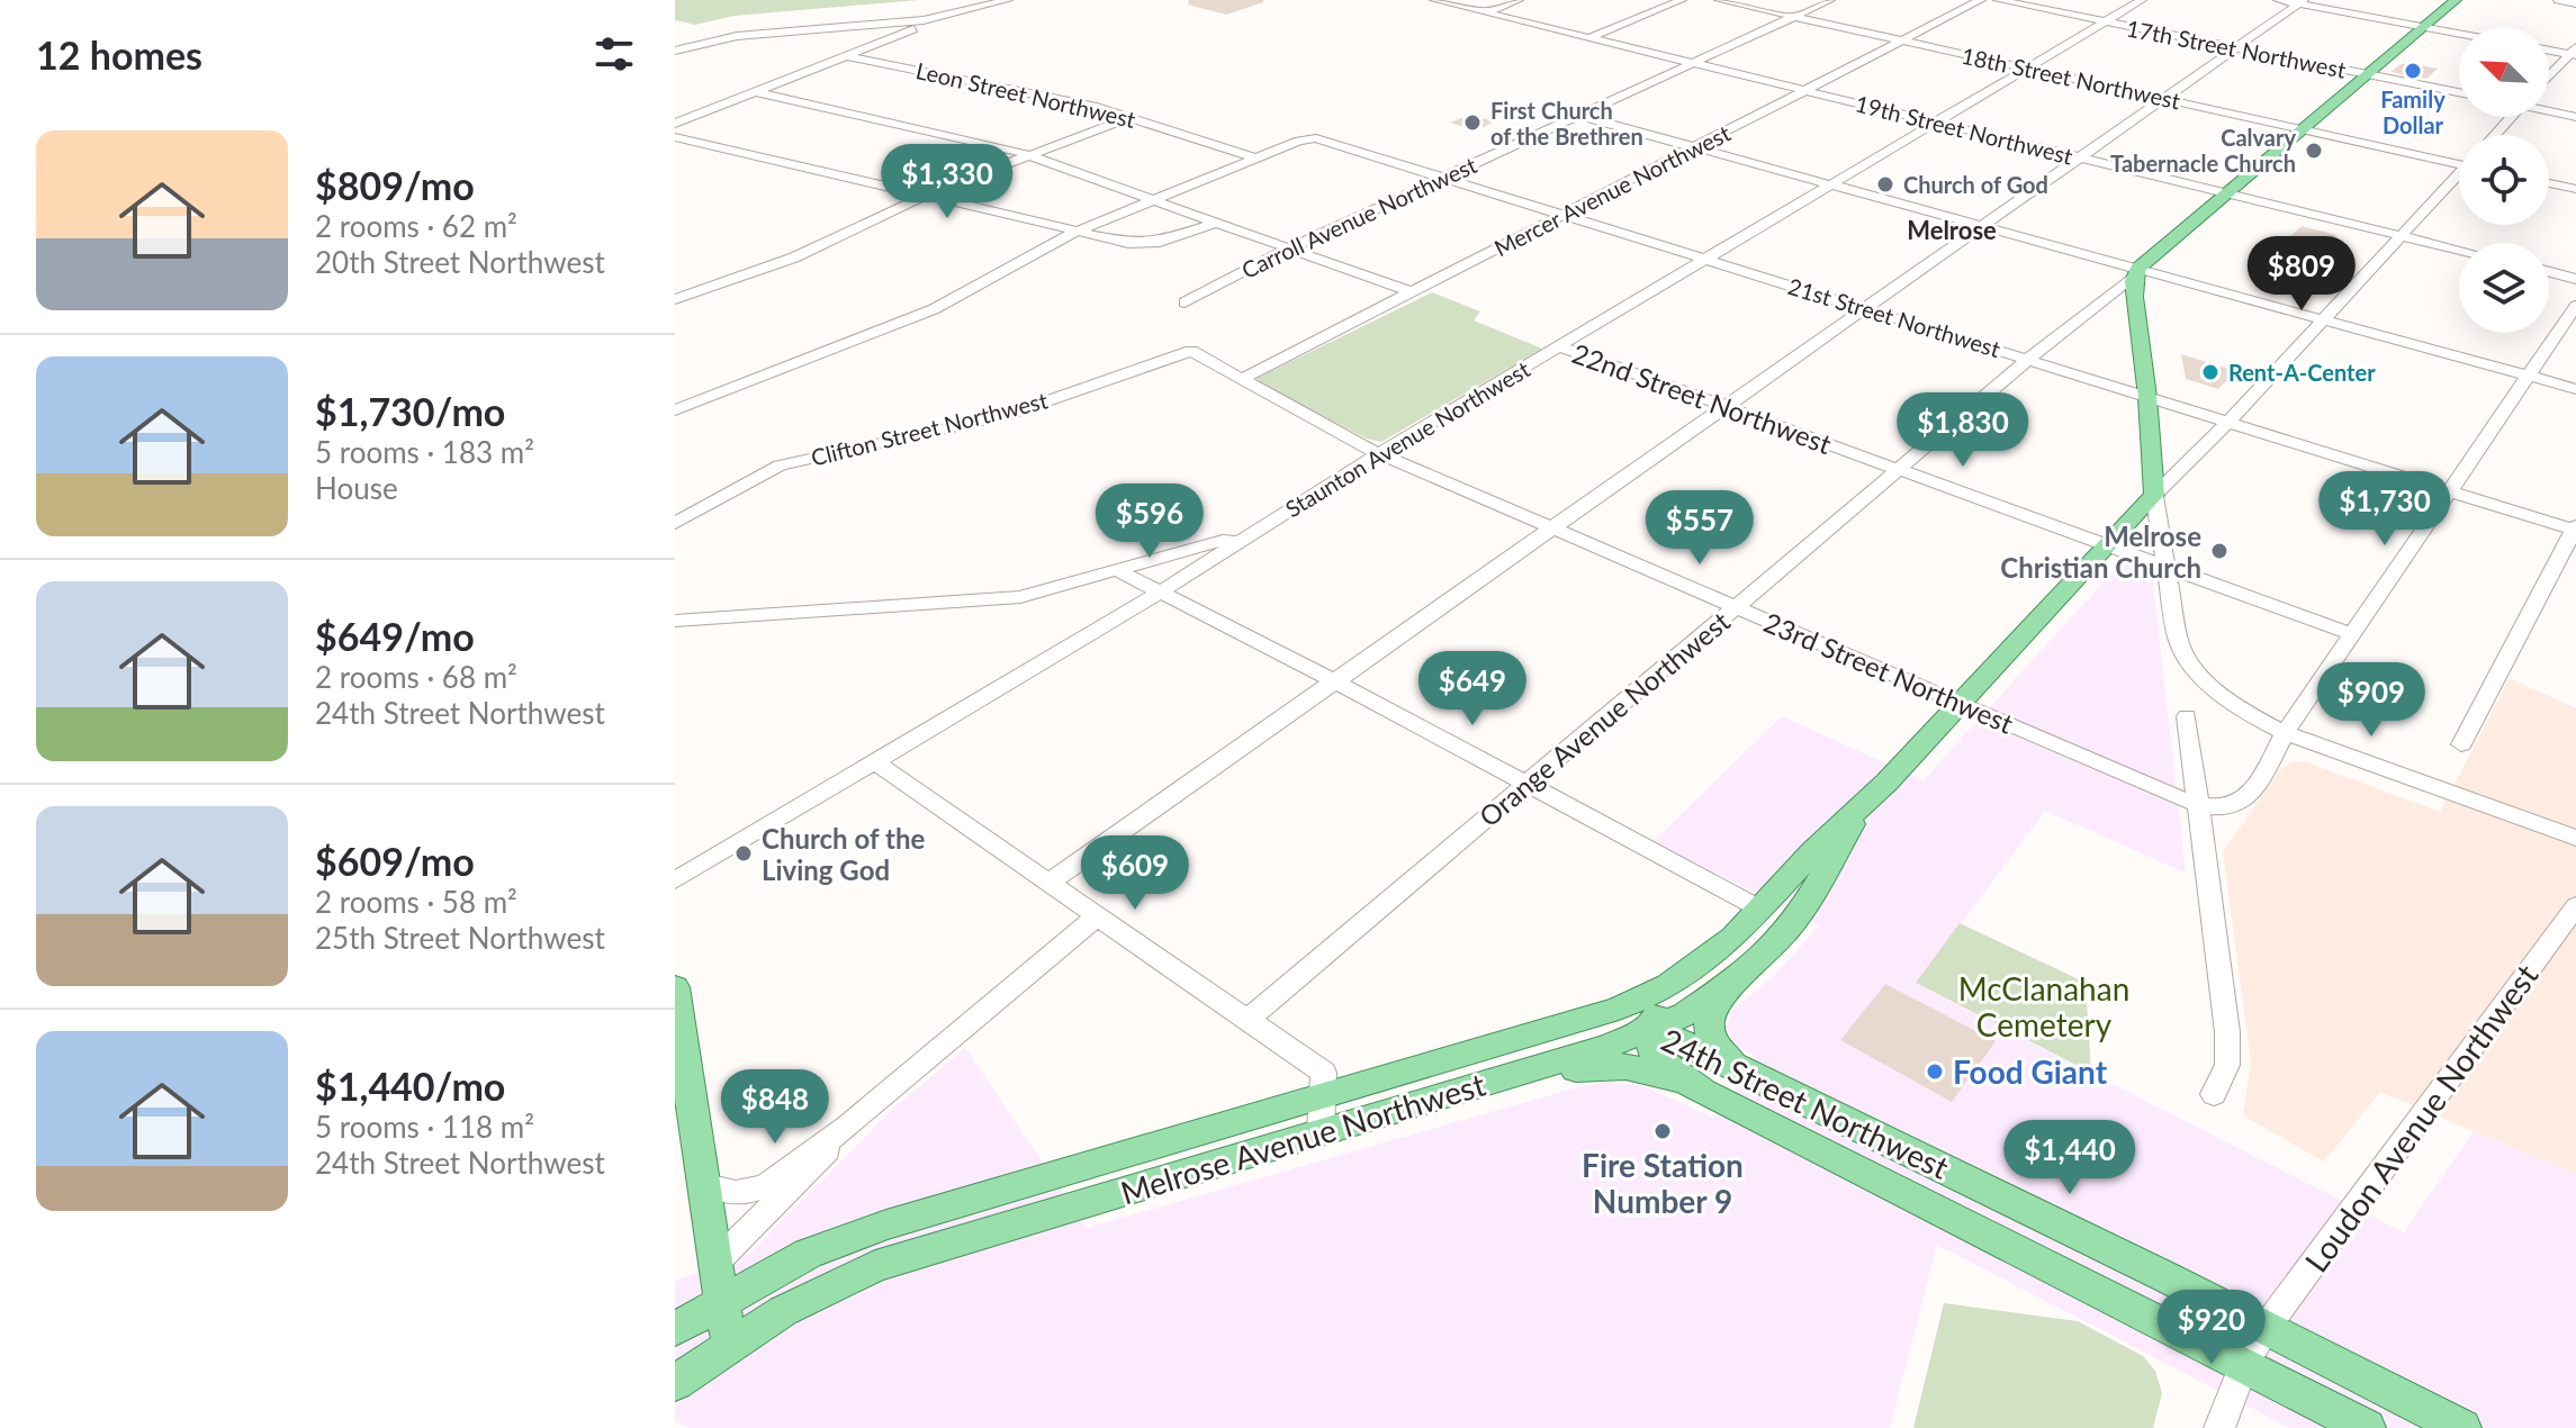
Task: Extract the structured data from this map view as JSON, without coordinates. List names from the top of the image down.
{
  "streets": {
    "main road": ["Orange Avenue Northwest", "24th Street Northwest", "Melrose Avenue Northwest"],
    "street": [
      "17th Street Northwest",
      "18th Street Northwest",
      "Leon Street Northwest",
      "19th Street Northwest",
      "Mercer Avenue Northwest",
      "Carroll Avenue Northwest",
      "21st Street Northwest",
      "22nd Street Northwest",
      "Clifton Street Northwest",
      "Staunton Avenue Northwest",
      "23rd Street Northwest",
      "Loudon Avenue Northwest"
    ]
  },
  "crossings": [
    ["17th Street Northwest", "Staunton Avenue Northwest"],
    ["17th Street Northwest", "Orange Avenue Northwest"],
    ["18th Street Northwest", "Mercer Avenue Northwest"],
    ["18th Street Northwest", "Carroll Avenue Northwest"],
    ["18th Street Northwest", "Staunton Avenue Northwest"],
    ["18th Street Northwest", "Orange Avenue Northwest"],
    ["Leon Street Northwest", "21st Street Northwest"],
    ["19th Street Northwest", "Mercer Avenue Northwest"],
    ["19th Street Northwest", "Carroll Avenue Northwest"],
    ["19th Street Northwest", "Staunton Avenue Northwest"],
    ["19th Street Northwest", "Orange Avenue Northwest"],
    ["19th Street Northwest", "Melrose Avenue Northwest"],
    ["Mercer Avenue Northwest", "21st Street Northwest"],
    ["Mercer Avenue Northwest", "23rd Street Northwest"],
    ["Carroll Avenue Northwest", "21st Street Northwest"],
    ["21st Street Northwest", "Staunton Avenue Northwest"],
    ["21st Street Northwest", "Orange Avenue Northwest"],
    ["21st Street Northwest", "Melrose Avenue Northwest"],
    ["22nd Street Northwest", "Staunton Avenue Northwest"],
    ["22nd Street Northwest", "Orange Avenue Northwest"],
    ["22nd Street Northwest", "Melrose Avenue Northwest"],
    ["Clifton Street Northwest", "23rd Street Northwest"],
    ["Staunton Avenue Northwest", "23rd Street Northwest"],
    ["23rd Street Northwest", "Orange Avenue Northwest"],
    ["23rd Street Northwest", "Melrose Avenue Northwest"],
    ["24th Street Northwest", "Loudon Avenue Northwest"],
    ["24th Street Northwest", "Melrose Avenue Northwest"]
  ],
  "districts": ["Melrose"],
  "parks": ["McClanahan Cemetery"],
  "places": [
    "Family Dollar",
    "First Church of the Brethren",
    "Calvary Tabernacle Church",
    "Church of God",
    "Rent-A-Center",
    "Melrose Christian Church",
    "Church of the Living God",
    "Food Giant",
    "Fire Station Number 9"
  ],
  "north": "top left",
  "page": {
    "heading": "12 homes",
    "list": [
      {
        "name": "$809/mo",
        "note": "2 rooms · 62 m² · 20th Street Northwest"
      },
      {
        "name": "$1,730/mo",
        "note": "5 rooms · 183 m² · House"
      },
      {
        "name": "$649/mo",
        "note": "2 rooms · 68 m² · 24th Street Northwest"
      },
      {
        "name": "$609/mo",
        "note": "2 rooms · 58 m² · 25th Street Northwest"
      },
      {
        "name": "$1,440/mo",
        "note": "5 rooms · 118 m² · 24th Street Northwest"
      }
    ],
    "price": [
      "$1,330",
      "$809",
      "$1,830",
      "$1,730",
      "$596",
      "$557",
      "$649",
      "$909",
      "$609",
      "$848",
      "$1,440",
      "$920"
    ]
  }
}
